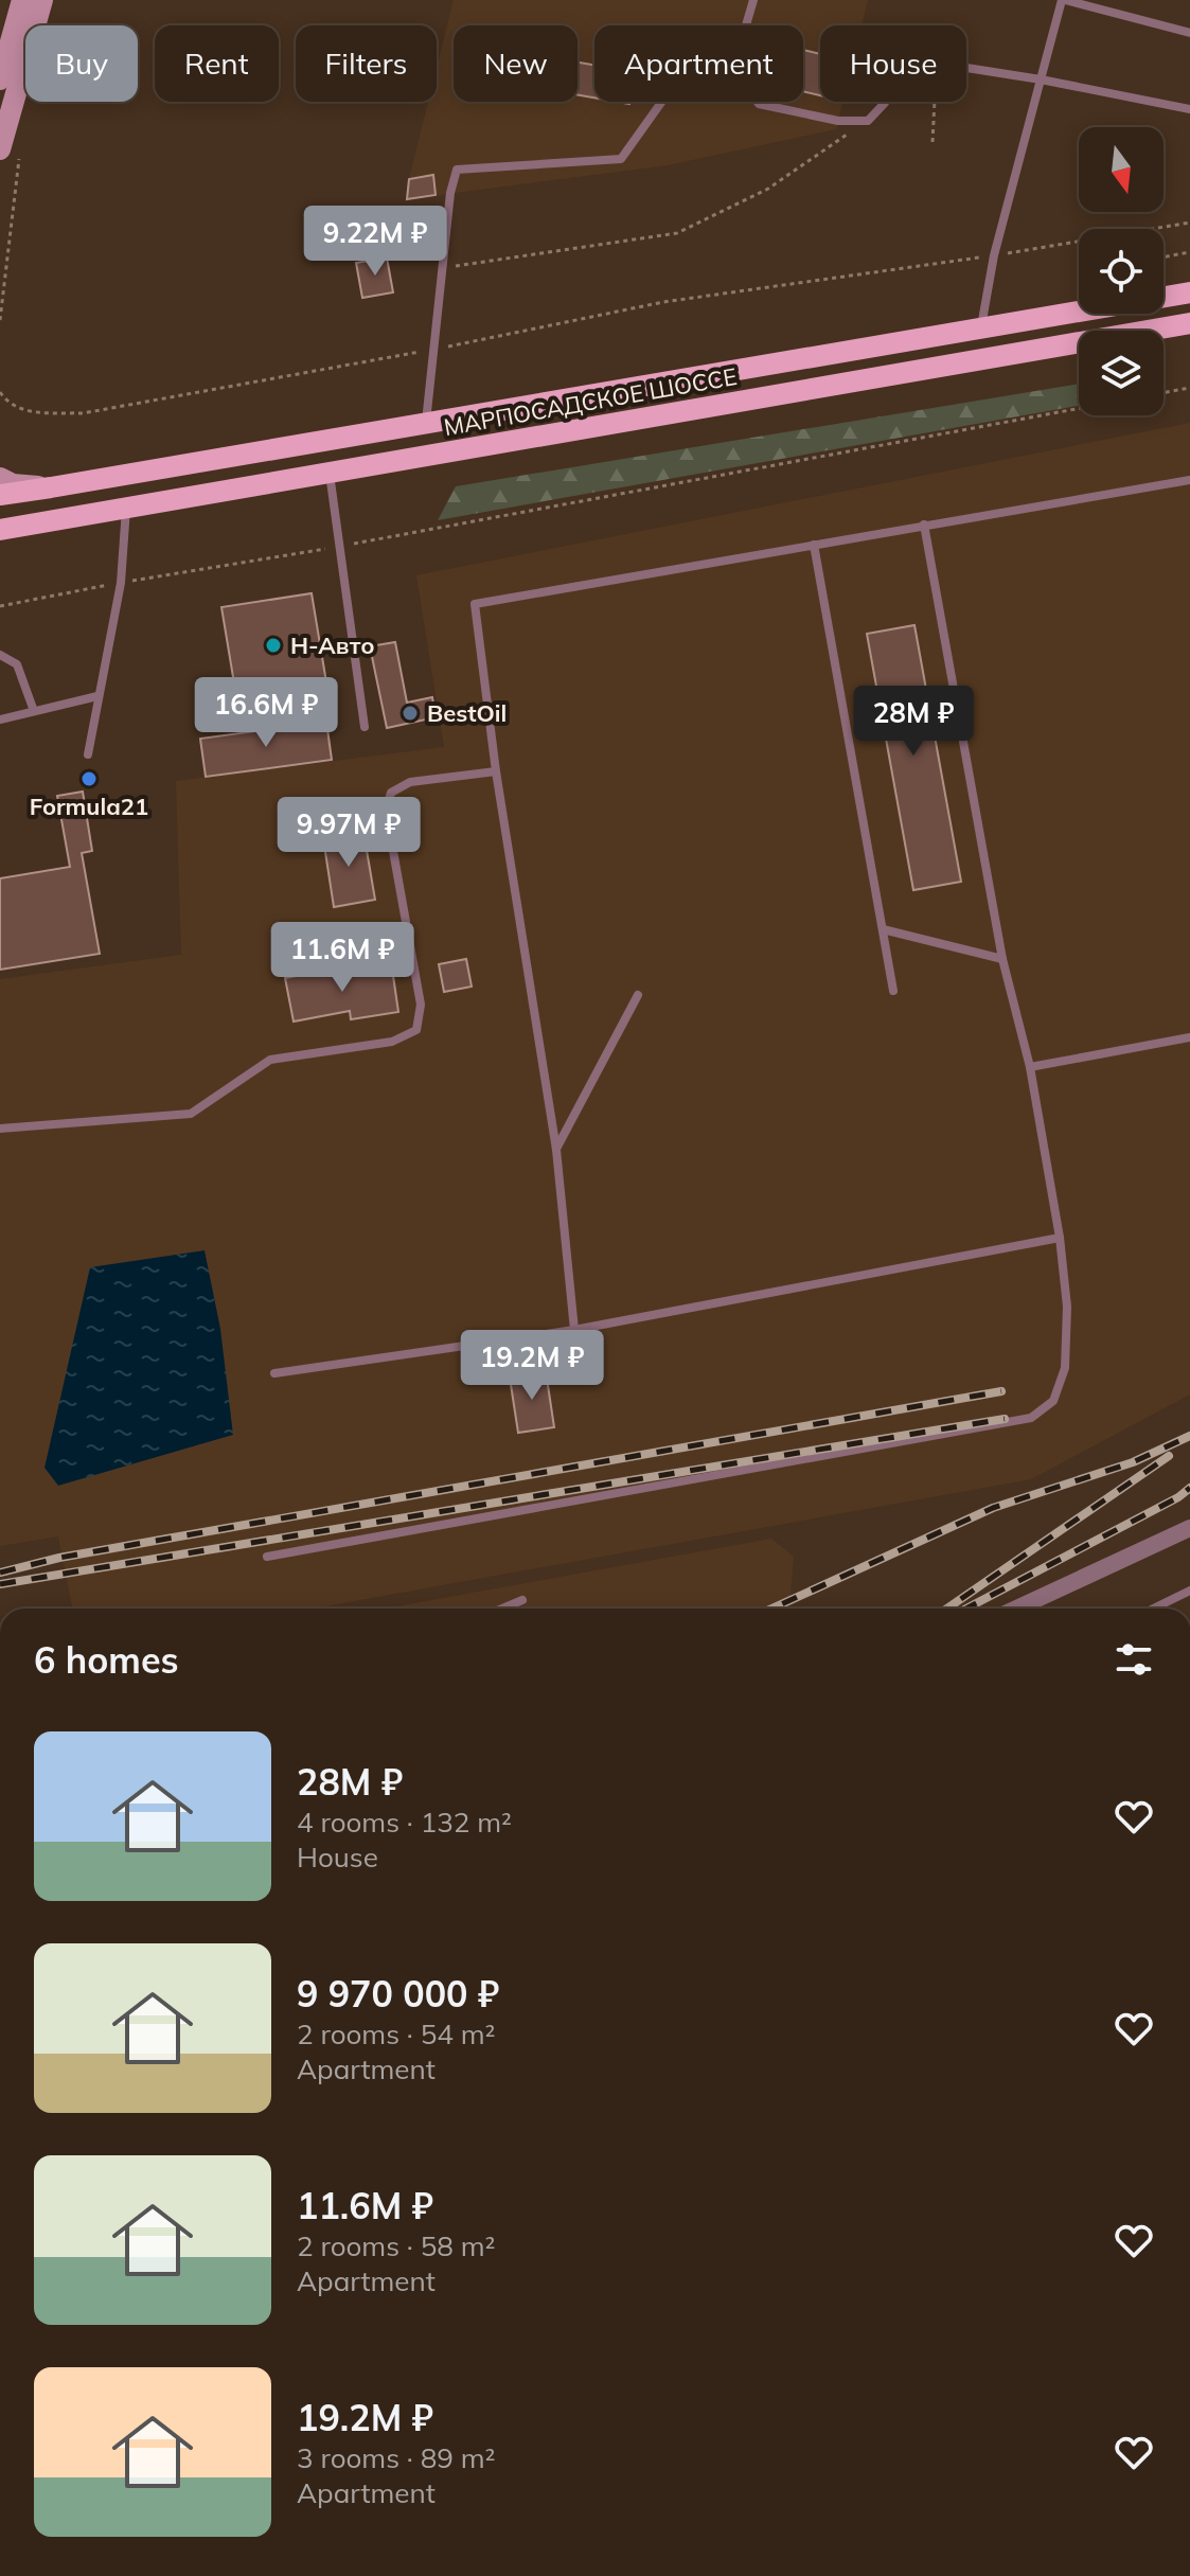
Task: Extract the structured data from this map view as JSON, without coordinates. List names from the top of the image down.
{
  "streets": {
    "main road": ["МАРПОСАДСКОЕ ШОССЕ"]
  },
  "places": ["Н-Авто", "BestOil", "Formula21"],
  "north": "bottom",
  "page": {
    "chip": [
      "Buy",
      "Rent",
      "Filters",
      "New",
      "Apartment",
      "House"
    ],
    "price": [
      "9.22M ₽",
      "16.6M ₽",
      "28M ₽",
      "9.97M ₽",
      "11.6M ₽",
      "19.2M ₽"
    ],
    "heading": "6 homes",
    "list": [
      {
        "name": "28M ₽",
        "note": "4 rooms · 132 m² · House"
      },
      {
        "name": "9 970 000 ₽",
        "note": "2 rooms · 54 m² · Apartment"
      },
      {
        "name": "11.6M ₽",
        "note": "2 rooms · 58 m² · Apartment"
      },
      {
        "name": "19.2M ₽",
        "note": "3 rooms · 89 m² · Apartment"
      }
    ]
  }
}
